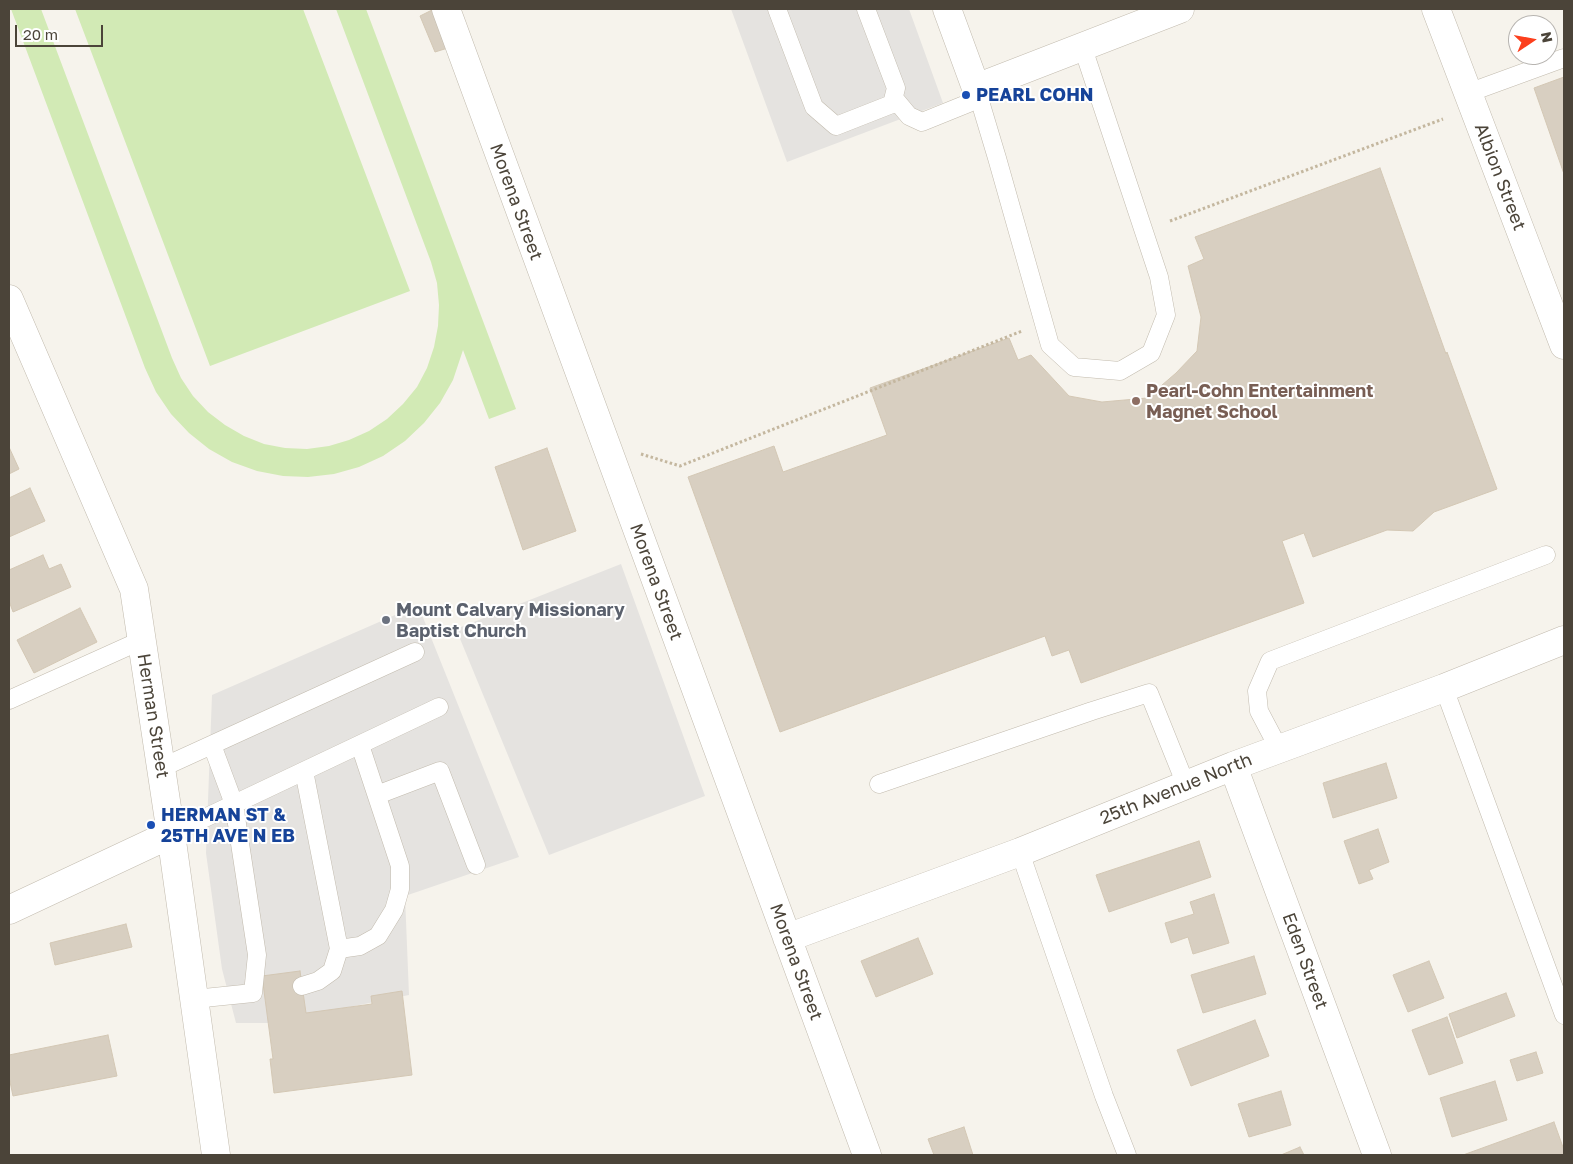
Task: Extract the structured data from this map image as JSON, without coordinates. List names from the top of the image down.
{
  "streets": {
    "street": [
      "Albion Street",
      "Morena Street",
      "Herman Street",
      "25th Avenue North",
      "Eden Street"
    ]
  },
  "crossings": [
    ["Morena Street", "25th Avenue North"],
    ["25th Avenue North", "Eden Street"]
  ],
  "places": [
    "PEARL COHN",
    "Pearl-Cohn Entertainment Magnet School",
    "Mount Calvary Missionary Baptist Church",
    "HERMAN ST & 25TH AVE N EB"
  ],
  "scale_bar": "20 m",
  "north": "right"
}
